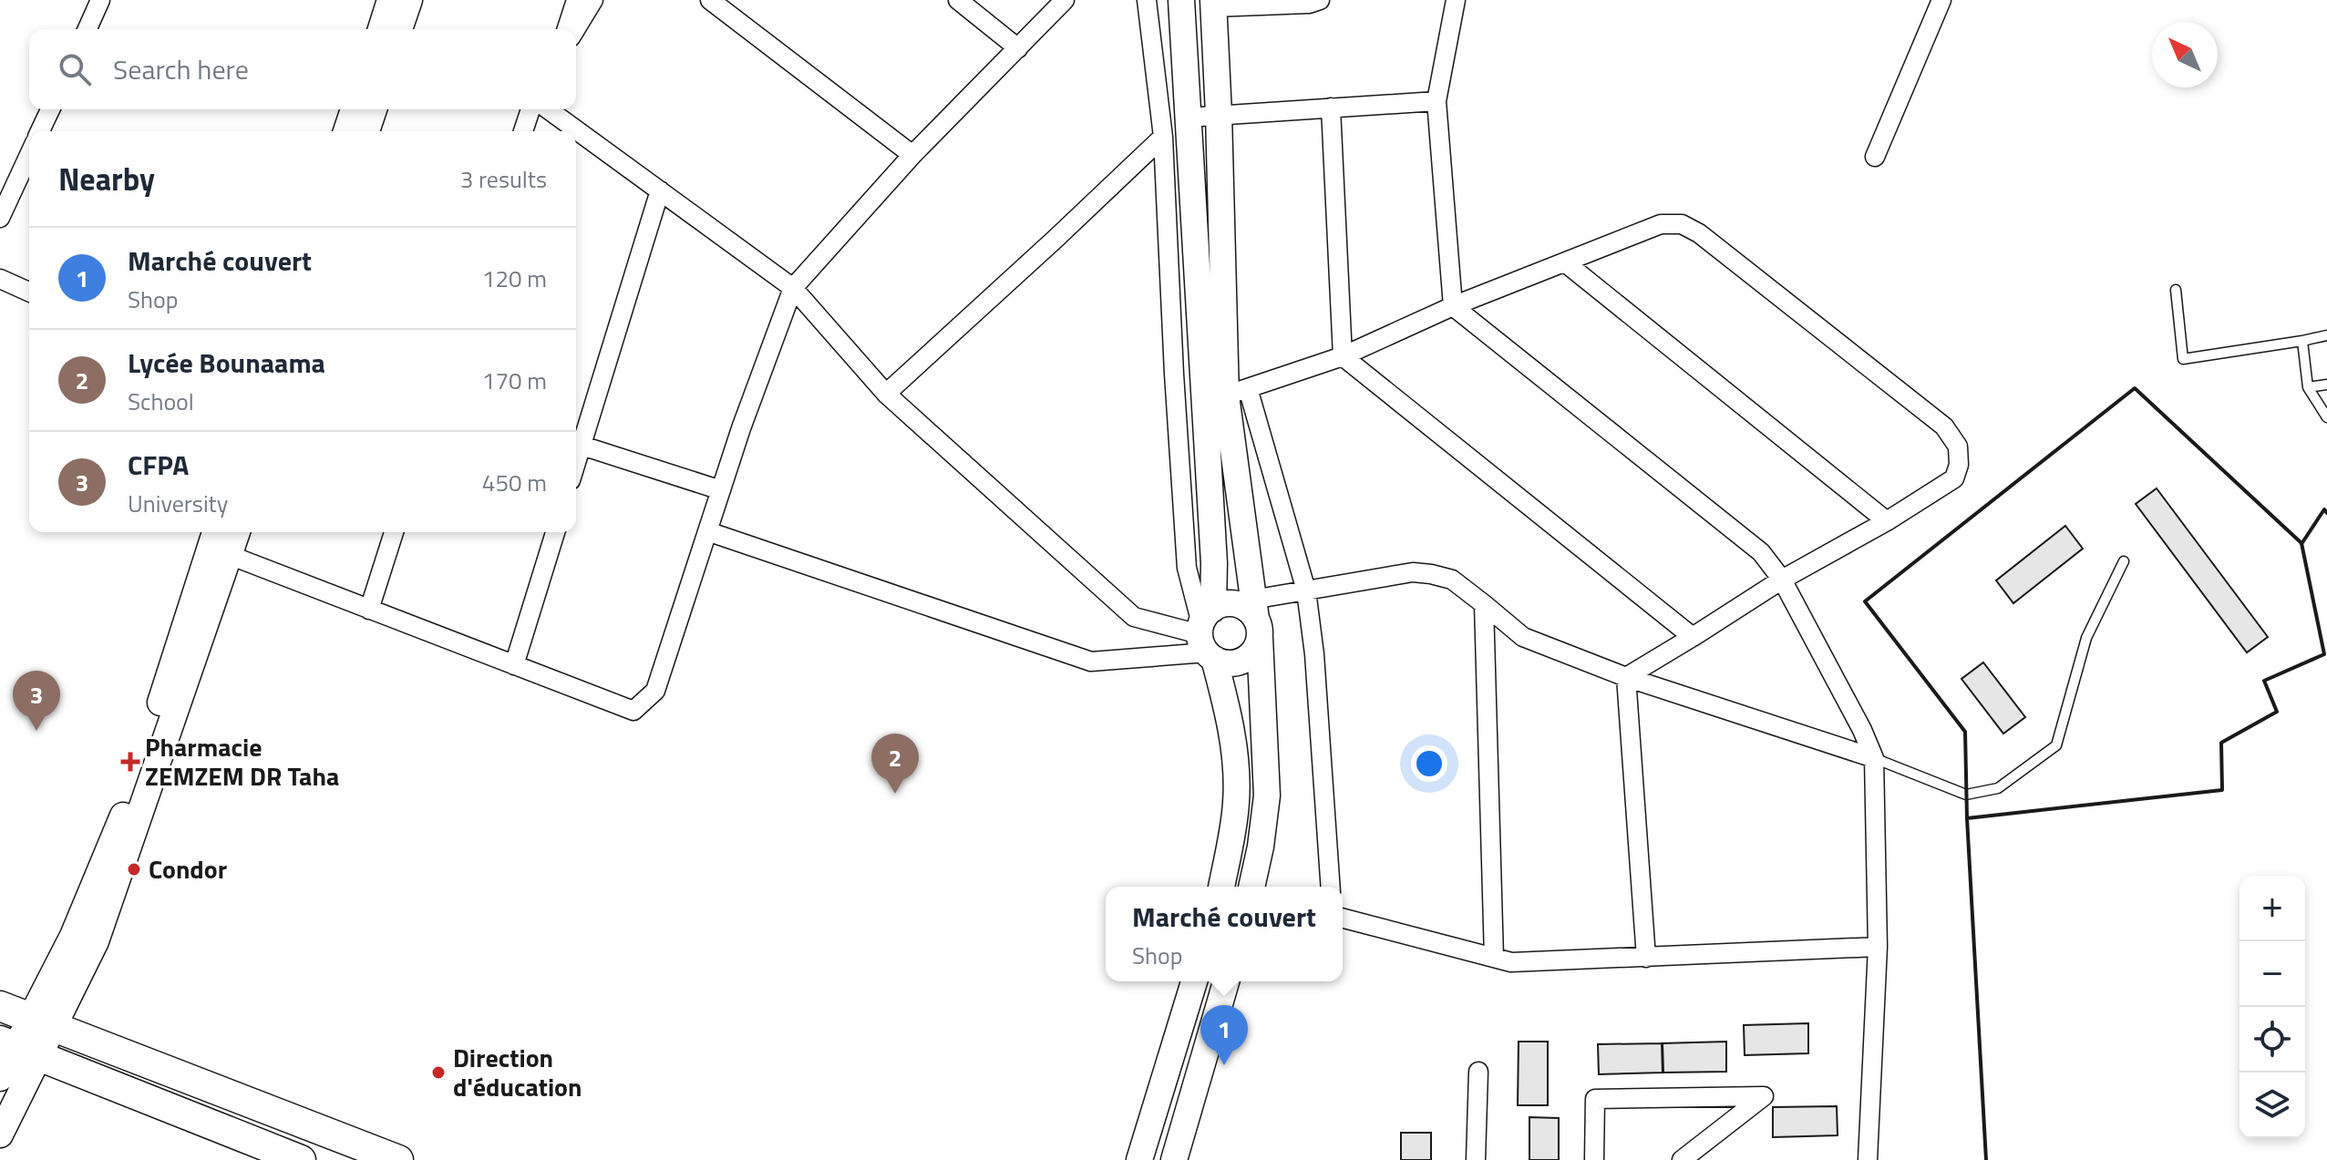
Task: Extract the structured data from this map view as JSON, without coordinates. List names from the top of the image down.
{
  "places": {
    "health": ["Pharmacie ZEMZEM DR Taha"],
    "other": ["Condor", "Direction d'éducation"]
  },
  "north": "top left",
  "page": {
    "search": "Search here",
    "heading": ["Nearby", "3 results"],
    "list": [
      {
        "mark": "1",
        "name": "Marché couvert",
        "note": "Shop",
        "value": "120 m"
      },
      {
        "mark": "2",
        "name": "Lycée Bounaama",
        "note": "School",
        "value": "170 m"
      },
      {
        "mark": "3",
        "name": "CFPA",
        "note": "University",
        "value": "450 m"
      }
    ],
    "pins": ["3", "2", "1"],
    "map_buttons": ["+", "−"],
    "popup": ["Marché couvert", "Shop"]
  }
}
